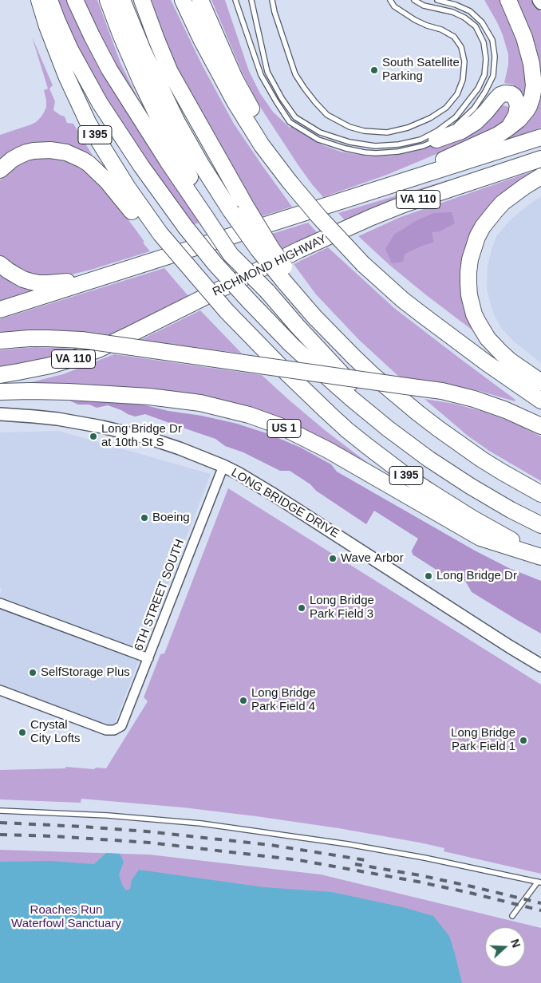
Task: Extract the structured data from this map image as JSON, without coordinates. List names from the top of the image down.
{
  "streets": {
    "highway": [
      "I 395",
      "VA 110",
      "RICHMOND HIGHWAY",
      "US 1"
    ],
    "street": ["LONG BRIDGE DRIVE", "6TH STREET SOUTH"]
  },
  "crossings": [
    ["I 395", "US 1"],
    ["LONG BRIDGE DRIVE", "6TH STREET SOUTH"]
  ],
  "parks": ["Roaches Run Waterfowl Sanctuary"],
  "places": [
    "South Satellite Parking",
    "Long Bridge Dr at 10th St S",
    "Boeing",
    "Wave Arbor",
    "Long Bridge Dr",
    "Long Bridge Park Field 3",
    "SelfStorage Plus",
    "Long Bridge Park Field 4",
    "Crystal City Lofts",
    "Long Bridge Park Field 1"
  ],
  "north": "right"
}
